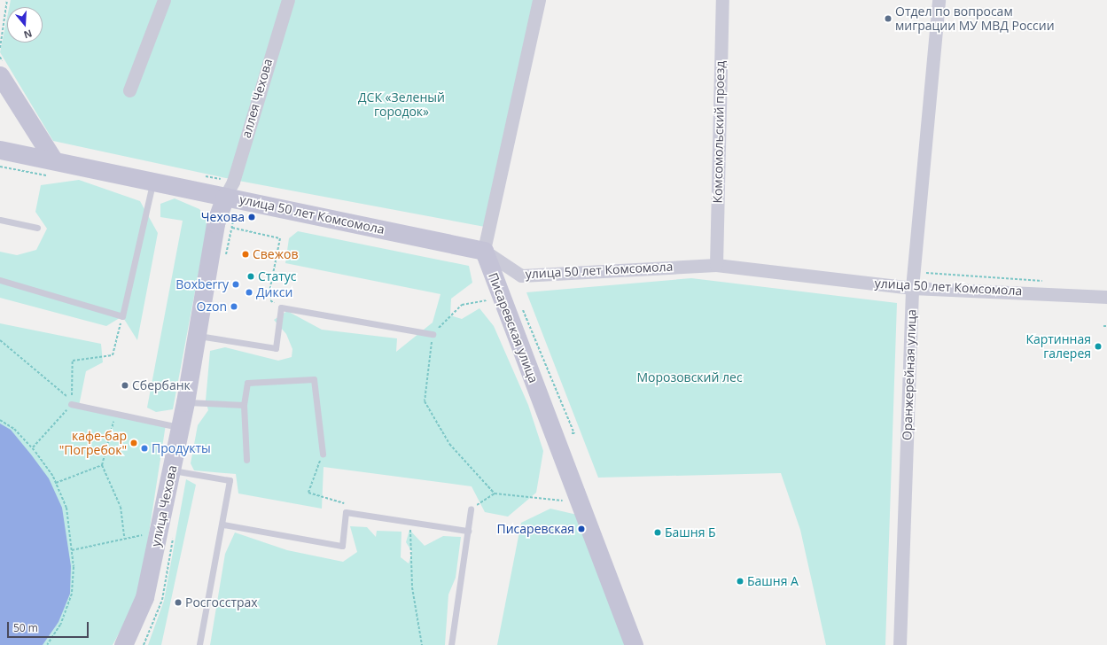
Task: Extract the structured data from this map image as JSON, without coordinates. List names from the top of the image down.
{
  "streets": {
    "street": [
      "аллея Чехова",
      "Комсомольский проезд",
      "улица 50 лет Комсомола",
      "Писаревская улица",
      "Оранжерейная улица",
      "улица Чехова"
    ]
  },
  "crossings": [
    ["аллея Чехова", "улица 50 лет Комсомола"],
    ["аллея Чехова", "улица Чехова"],
    ["Комсомольский проезд", "улица 50 лет Комсомола"],
    ["улица 50 лет Комсомола", "Писаревская улица"],
    ["улица 50 лет Комсомола", "Оранжерейная улица"],
    ["улица 50 лет Комсомола", "улица Чехова"]
  ],
  "parks": ["ДСК «Зеленый городок»", "Морозовский лес"],
  "places": [
    "Отдел по вопросам миграции МУ МВД России",
    "Чехова",
    "Свежов",
    "Статус",
    "Boxberry",
    "Дикси",
    "Ozon",
    "Картинная галерея",
    "Сбербанк",
    "кафе-бар \"Погребок\"",
    "Продукты",
    "Писаревская",
    "Башня Б",
    "Башня А",
    "Росгосстрах"
  ],
  "scale_bar": "50 m",
  "north": "bottom"
}
